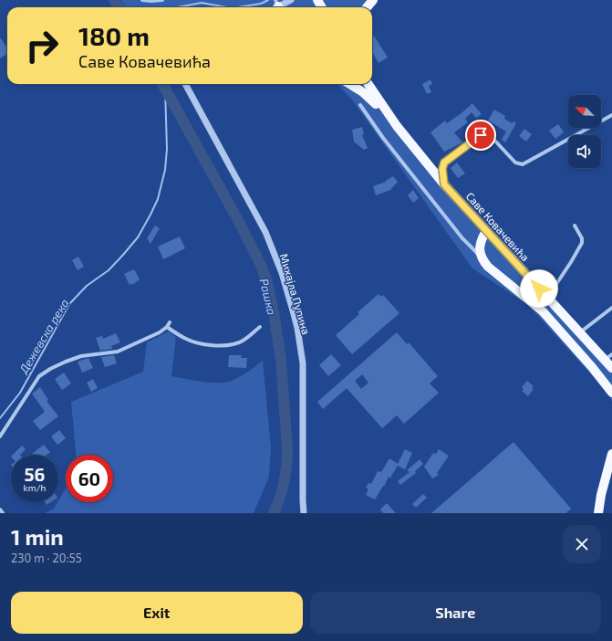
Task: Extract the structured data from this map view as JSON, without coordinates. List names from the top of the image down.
{
  "streets": {
    "main road": ["Саве Ковачевића"],
    "street": ["Михајла Пупина"]
  },
  "water": ["Рашка", "Дежевска река"],
  "north": "top left",
  "page": {
    "turn": ["180 m", "Саве Ковачевића"],
    "speed": "56 km/h",
    "limit": "60",
    "heading": ["1 min", "230 m · 20:55"],
    "buttons": ["Exit", "Share"]
  }
}
